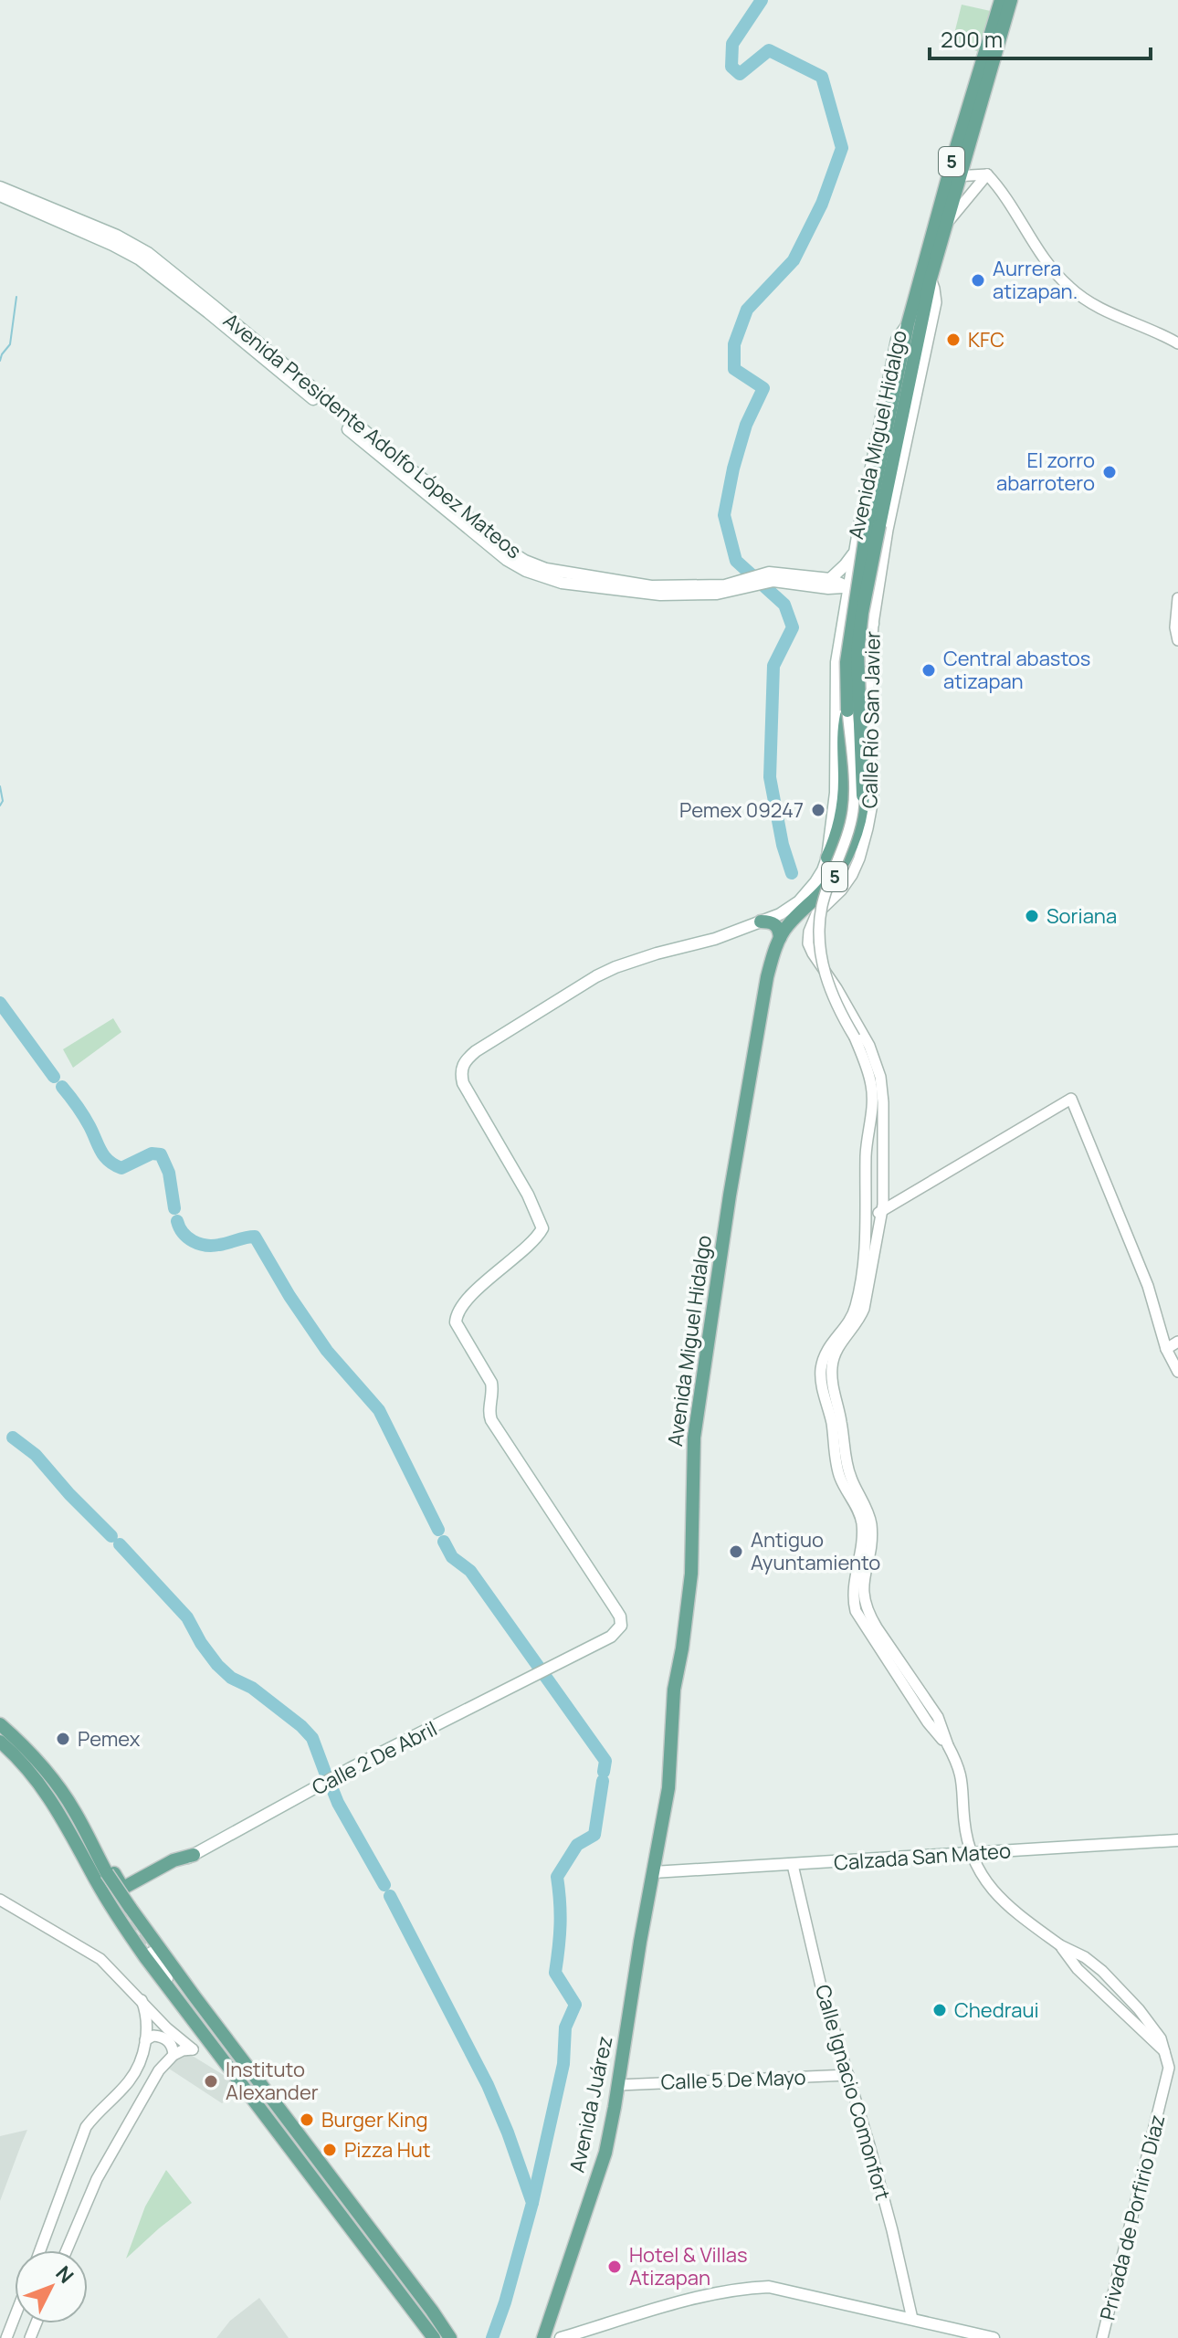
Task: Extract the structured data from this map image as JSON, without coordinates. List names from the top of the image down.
{
  "streets": {
    "main road": [
      "5",
      "Avenida Miguel Hidalgo",
      "Avenida Presidente Adolfo López Mateos",
      "Calle Río San Javier",
      "Calle 2 De Abril",
      "Calzada San Mateo",
      "Avenida Juárez"
    ],
    "street": ["Calle 5 De Mayo", "Calle Ignacio Comonfort", "Privada de Porfirio Díaz"]
  },
  "crossings": [
    ["Avenida Miguel Hidalgo", "Calle Río San Javier"],
    ["Avenida Miguel Hidalgo", "Calzada San Mateo"],
    ["Avenida Miguel Hidalgo", "Avenida Juárez"],
    ["Avenida Presidente Adolfo López Mateos", "Calle Río San Javier"],
    ["Calzada San Mateo", "Calle Ignacio Comonfort"],
    ["Calzada San Mateo", "Avenida Juárez"],
    ["Calle 5 De Mayo", "Calle Ignacio Comonfort"],
    ["Calle 5 De Mayo", "Avenida Juárez"]
  ],
  "places": [
    "Aurrera atizapan.",
    "KFC",
    "El zorro abarrotero",
    "Central abastos atizapan",
    "Pemex 09247",
    "Soriana",
    "Antiguo Ayuntamiento",
    "Pemex",
    "Chedraui",
    "Instituto Alexander",
    "Burger King",
    "Pizza Hut",
    "Hotel & Villas Atizapan"
  ],
  "scale_bar": "200 m",
  "north": "top right"
}
